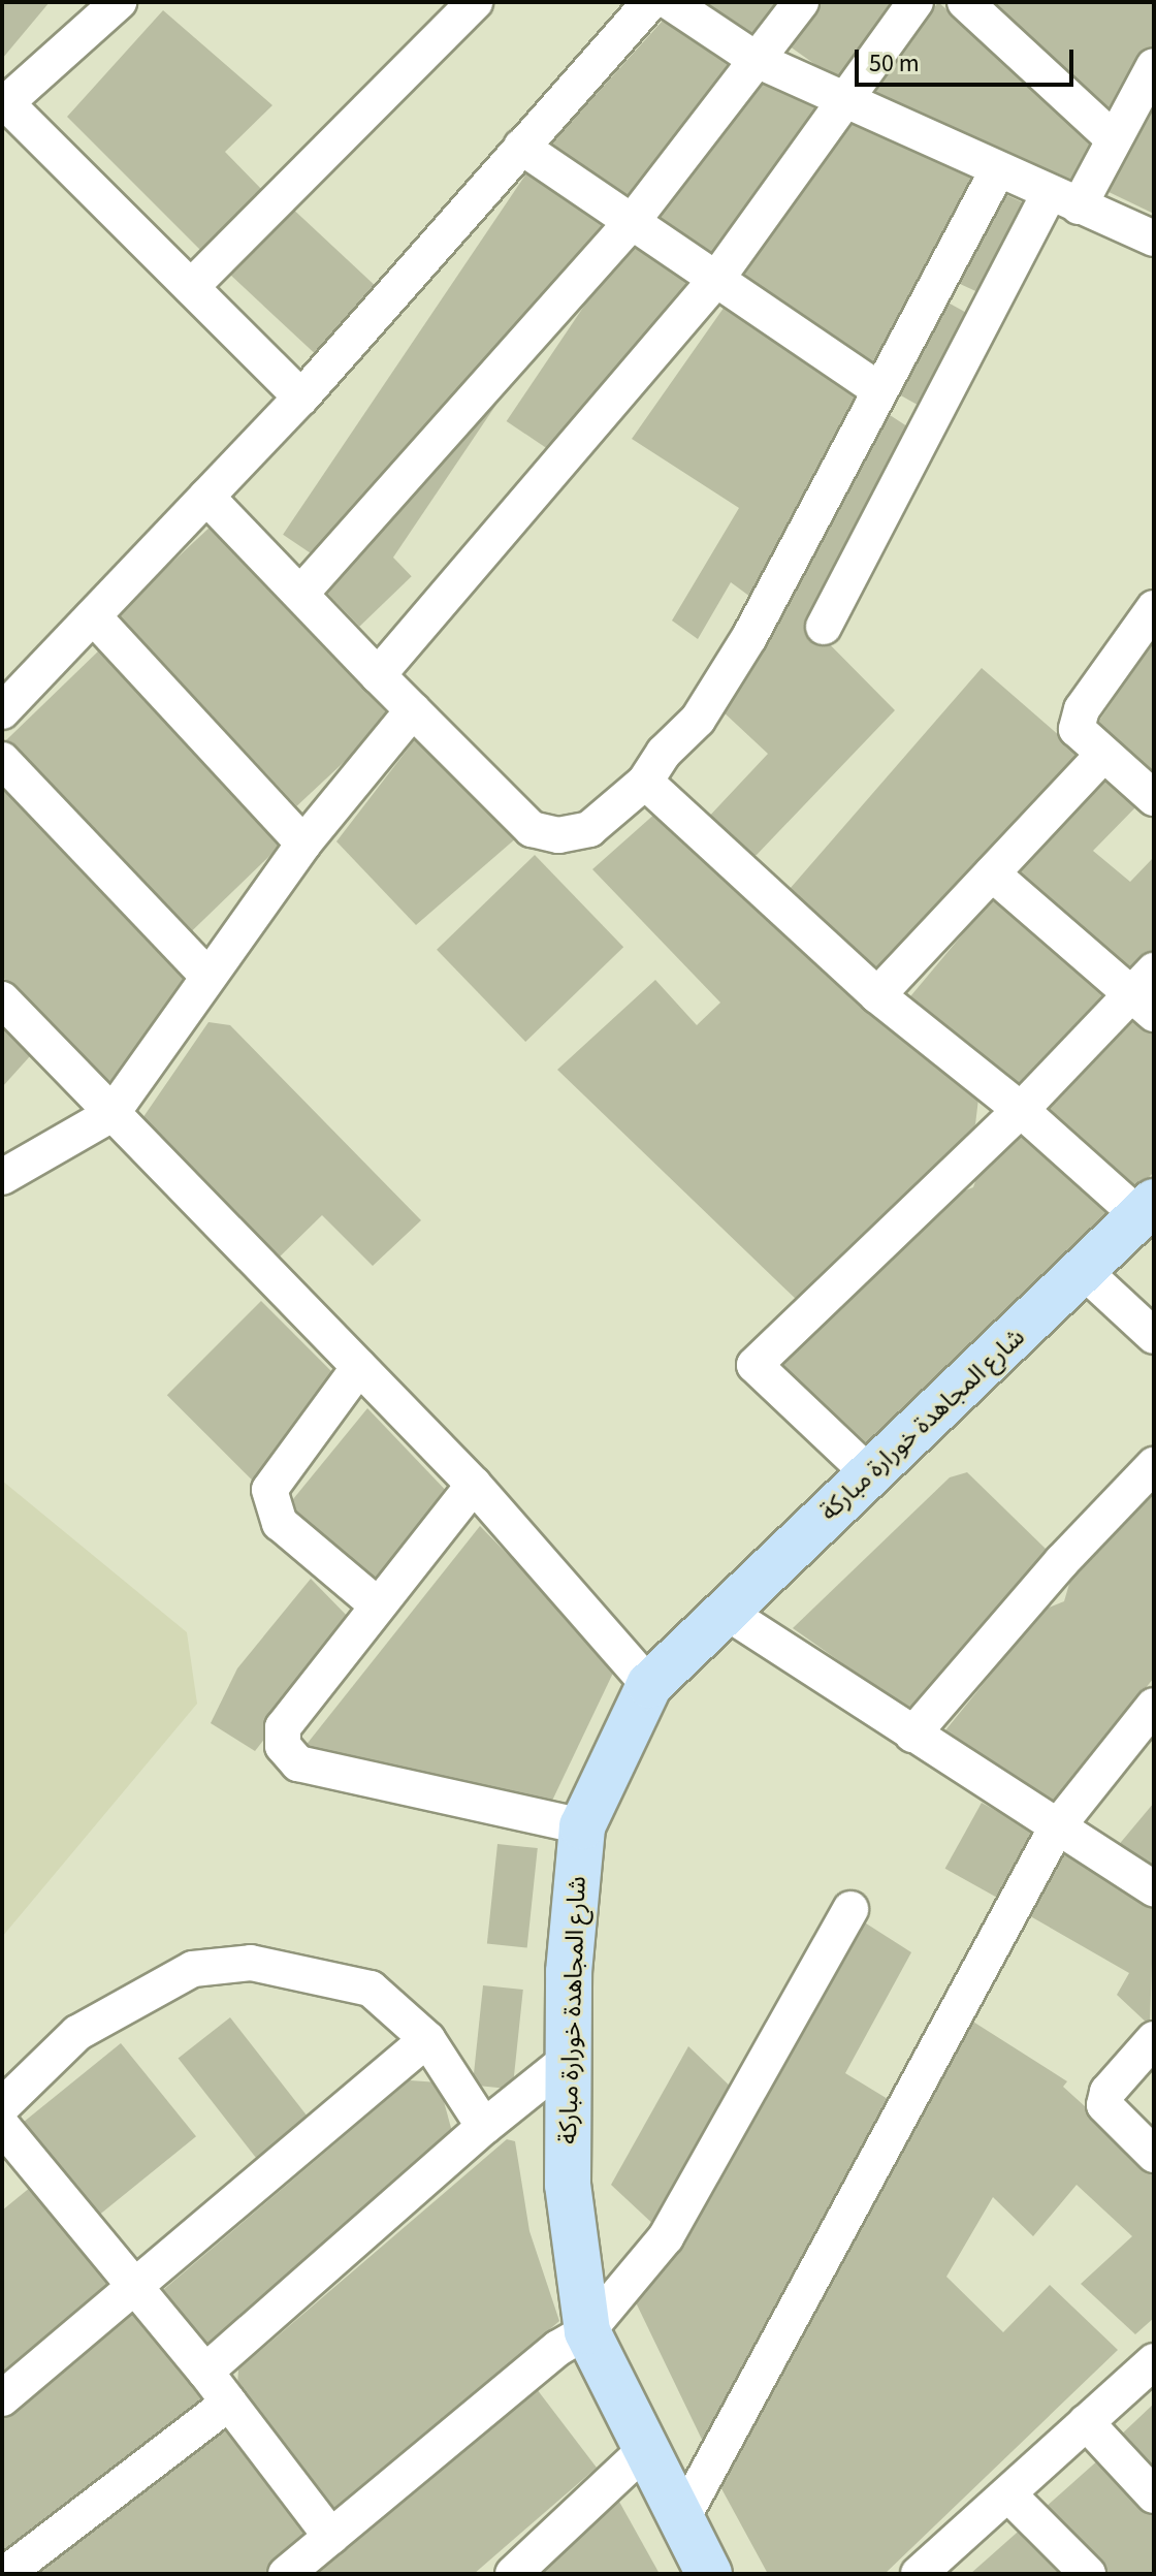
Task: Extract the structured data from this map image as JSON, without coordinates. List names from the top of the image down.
{
  "streets": {
    "street": ["شارع المجاهدة خورارة مباركة"]
  },
  "scale_bar": "50 m"
}
